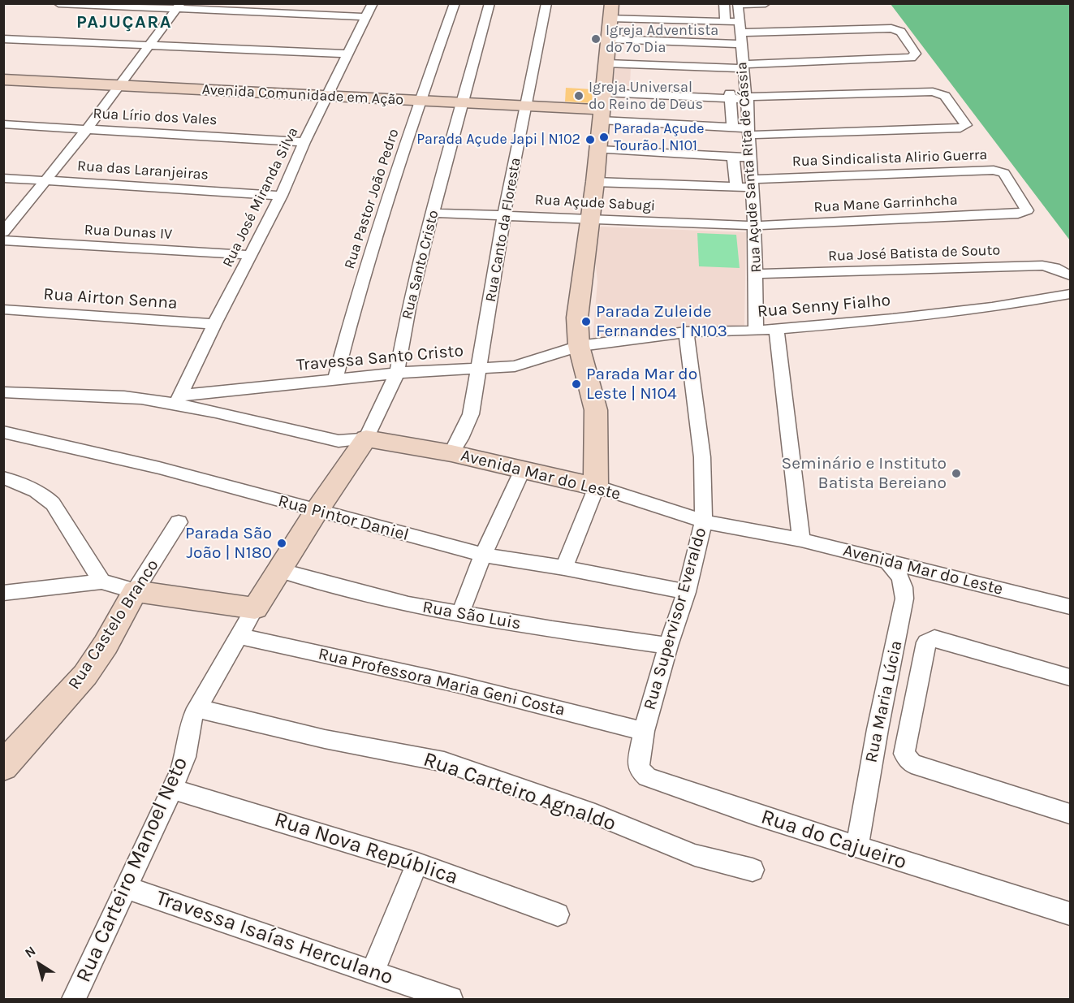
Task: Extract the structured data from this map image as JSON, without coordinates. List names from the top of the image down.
{
  "streets": {
    "street": [
      "Avenida Comunidade em Ação",
      "Rua Lírio dos Vales",
      "Rua Sindicalista Alirio Guerra",
      "Rua Açude Santa Rita de Cássia",
      "Rua das Laranjeiras",
      "Rua José Miranda Silva",
      "Rua Pastor João Pedro",
      "Rua Açude Sabugi",
      "Rua Mane Garrinhcha",
      "Rua Canto da Floresta",
      "Rua Dunas IV",
      "Rua José Batista de Souto",
      "Rua Santo Cristo",
      "Rua Airton Senna",
      "Rua Senny Fialho",
      "Travessa Santo Cristo",
      "Avenida Mar do Leste",
      "Rua Pintor Daniel",
      "Rua São Luis",
      "Rua Supervisor Everaldo",
      "Rua Castelo Branco",
      "Rua Professora Maria Geni Costa",
      "Rua Maria Lúcia",
      "Rua Carteiro Agnaldo",
      "Rua do Cajueiro",
      "Rua Nova República",
      "Rua Carteiro Manoel Neto",
      "Travessa Isaías Herculano"
    ]
  },
  "crossings": [
    ["Avenida Comunidade em Ação", "Rua José Miranda Silva"],
    ["Avenida Comunidade em Ação", "Rua Pastor João Pedro"],
    ["Avenida Comunidade em Ação", "Rua Canto da Floresta"],
    ["Avenida Comunidade em Ação", "Rua Santo Cristo"],
    ["Rua Lírio dos Vales", "Rua José Miranda Silva"],
    ["Rua Sindicalista Alirio Guerra", "Rua Açude Santa Rita de Cássia"],
    ["Rua Sindicalista Alirio Guerra", "Rua Mane Garrinhcha"],
    ["Rua Açude Santa Rita de Cássia", "Rua Açude Sabugi"],
    ["Rua Açude Santa Rita de Cássia", "Rua Mane Garrinhcha"],
    ["Rua Açude Santa Rita de Cássia", "Rua José Batista de Souto"],
    ["Rua Açude Santa Rita de Cássia", "Rua Senny Fialho"],
    ["Rua das Laranjeiras", "Rua José Miranda Silva"],
    ["Rua José Miranda Silva", "Rua Dunas IV"],
    ["Rua José Miranda Silva", "Rua Airton Senna"],
    ["Rua José Miranda Silva", "Travessa Santo Cristo"],
    ["Rua José Miranda Silva", "Avenida Mar do Leste"],
    ["Rua Pastor João Pedro", "Travessa Santo Cristo"],
    ["Rua Açude Sabugi", "Rua Mane Garrinhcha"],
    ["Rua Açude Sabugi", "Rua Canto da Floresta"],
    ["Rua Açude Sabugi", "Rua Santo Cristo"],
    ["Rua Canto da Floresta", "Travessa Santo Cristo"],
    ["Rua Canto da Floresta", "Avenida Mar do Leste"],
    ["Rua Santo Cristo", "Travessa Santo Cristo"],
    ["Rua Santo Cristo", "Avenida Mar do Leste"],
    ["Rua Santo Cristo", "Rua Pintor Daniel"],
    ["Rua Santo Cristo", "Rua Carteiro Manoel Neto"],
    ["Rua Senny Fialho", "Travessa Santo Cristo"],
    ["Rua Senny Fialho", "Rua Supervisor Everaldo"],
    ["Travessa Santo Cristo", "Avenida Mar do Leste"],
    ["Avenida Mar do Leste", "Rua Supervisor Everaldo"],
    ["Avenida Mar do Leste", "Rua Maria Lúcia"],
    ["Rua Pintor Daniel", "Rua Supervisor Everaldo"],
    ["Rua Pintor Daniel", "Rua Carteiro Manoel Neto"],
    ["Rua São Luis", "Rua Supervisor Everaldo"],
    ["Rua São Luis", "Rua Carteiro Manoel Neto"],
    ["Rua Supervisor Everaldo", "Rua Professora Maria Geni Costa"],
    ["Rua Supervisor Everaldo", "Rua do Cajueiro"],
    ["Rua Professora Maria Geni Costa", "Rua do Cajueiro"],
    ["Rua Professora Maria Geni Costa", "Rua Carteiro Manoel Neto"],
    ["Rua Maria Lúcia", "Rua do Cajueiro"],
    ["Rua Carteiro Agnaldo", "Rua Carteiro Manoel Neto"],
    ["Rua Nova República", "Rua Carteiro Manoel Neto"],
    ["Rua Carteiro Manoel Neto", "Travessa Isaías Herculano"]
  ],
  "districts": ["PAJUÇARA"],
  "places": [
    "Igreja Adventista do 7º Dia",
    "Igreja Universal do Reino de Deus",
    "Parada Açude Tourão | N101",
    "Parada Açude Japi | N102",
    "Parada Zuleide Fernandes | N103",
    "Parada Mar do Leste | N104",
    "Seminário e Instituto Batista Bereiano",
    "Parada São João | N180"
  ],
  "north": "top left"
}
